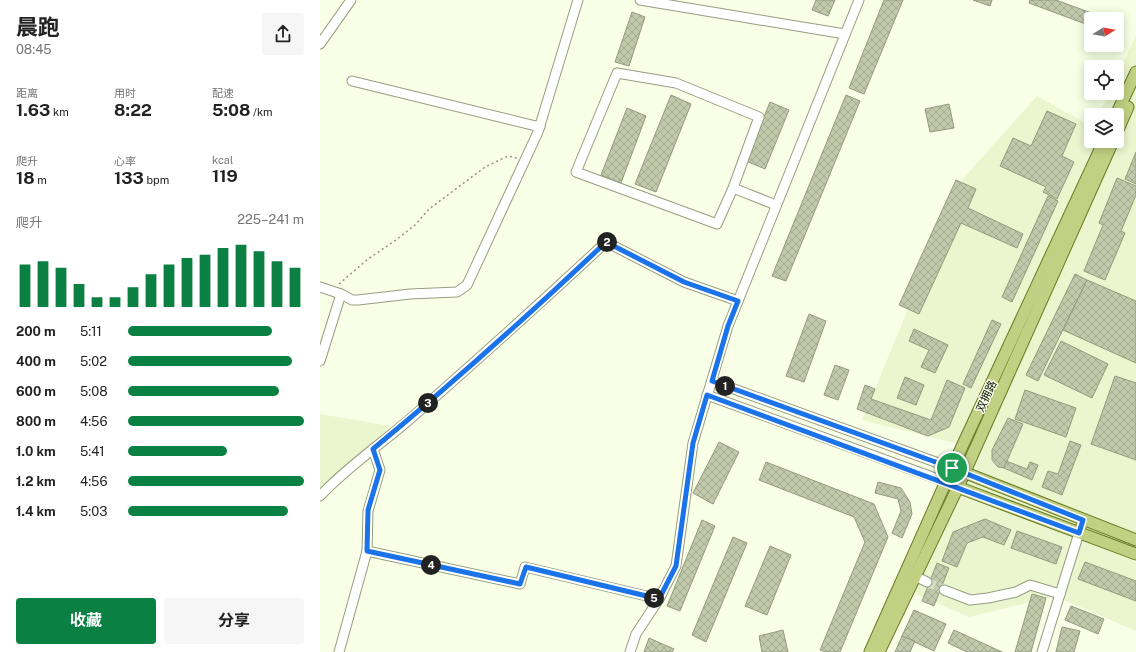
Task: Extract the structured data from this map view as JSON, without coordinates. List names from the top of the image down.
{
  "streets": {
    "main road": ["双拥路"]
  },
  "north": "right",
  "page": {
    "heading": ["晨跑", "08:45"],
    "stats": [
      ["距离", "1.63 km"],
      ["用时", "8:22"],
      ["配速", "5:08 /km"],
      ["爬升", "18 m"],
      ["心率", "133 bpm"],
      ["kcal", "119"]
    ],
    "chart": ["爬升", "225–241 m"],
    "pins": [
      "2",
      "1",
      "3",
      "4",
      "5"
    ],
    "list": [
      {
        "name": "200 m",
        "note": "5:11"
      },
      {
        "name": "400 m",
        "note": "5:02"
      },
      {
        "name": "600 m",
        "note": "5:08"
      },
      {
        "name": "800 m",
        "note": "4:56"
      },
      {
        "name": "1.0 km",
        "note": "5:41"
      },
      {
        "name": "1.2 km",
        "note": "4:56"
      },
      {
        "name": "1.4 km",
        "note": "5:03"
      }
    ],
    "buttons": ["收藏", "分享"]
  }
}
